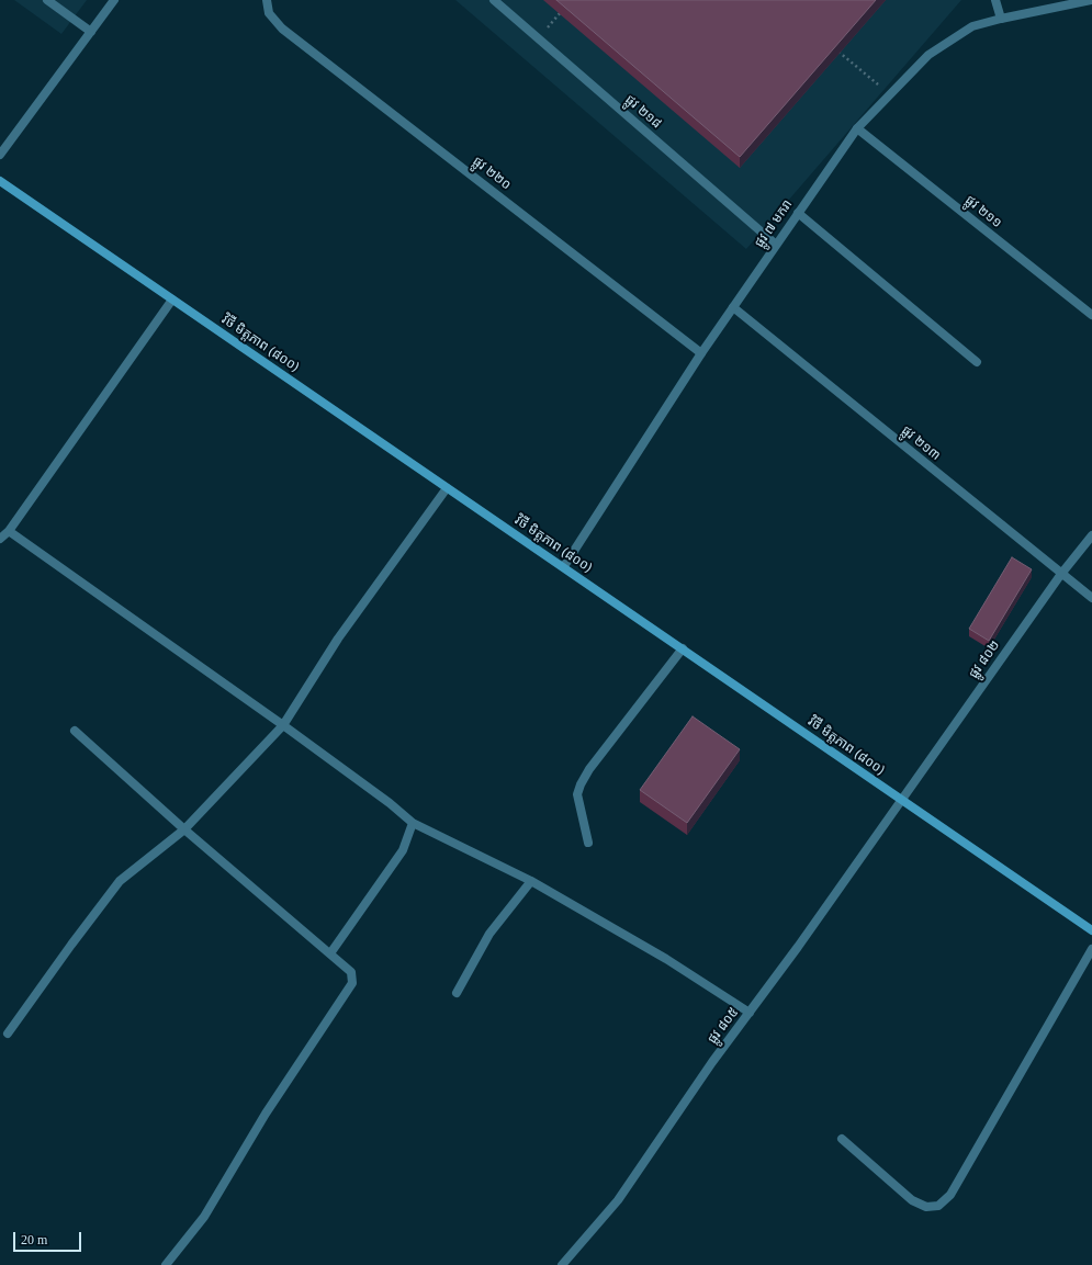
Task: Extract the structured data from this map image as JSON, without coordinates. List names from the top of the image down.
{
  "streets": {
    "main road": ["វិថី មិត្តភាព (៨០០)"],
    "street": [
      "ផ្លូវ ២១៨",
      "ផ្លូវ ២២០",
      "ផ្លូវ ២១១",
      "ផ្លូវ ៧ មករា",
      "ផ្លូវ ២១៣",
      "ផ្លូវ ៨០២",
      "ផ្លូវ ៨០៥"
    ]
  },
  "crossings": [
    ["ផ្លូវ ២១៨", "ផ្លូវ ៧ មករា"],
    ["ផ្លូវ ២២០", "ផ្លូវ ៧ មករា"],
    ["ផ្លូវ ២១១", "ផ្លូវ ៧ មករា"],
    ["ផ្លូវ ៧ មករា", "វិថី មិត្តភាព (៨០០)"],
    ["ផ្លូវ ៧ មករា", "ផ្លូវ ២១៣"],
    ["វិថី មិត្តភាព (៨០០)", "ផ្លូវ ៨០២"],
    ["វិថី មិត្តភាព (៨០០)", "ផ្លូវ ៨០៥"],
    ["ផ្លូវ ២១៣", "ផ្លូវ ៨០២"],
    ["ផ្លូវ ៨០២", "ផ្លូវ ៨០៥"]
  ],
  "scale_bar": "20 m"
}
